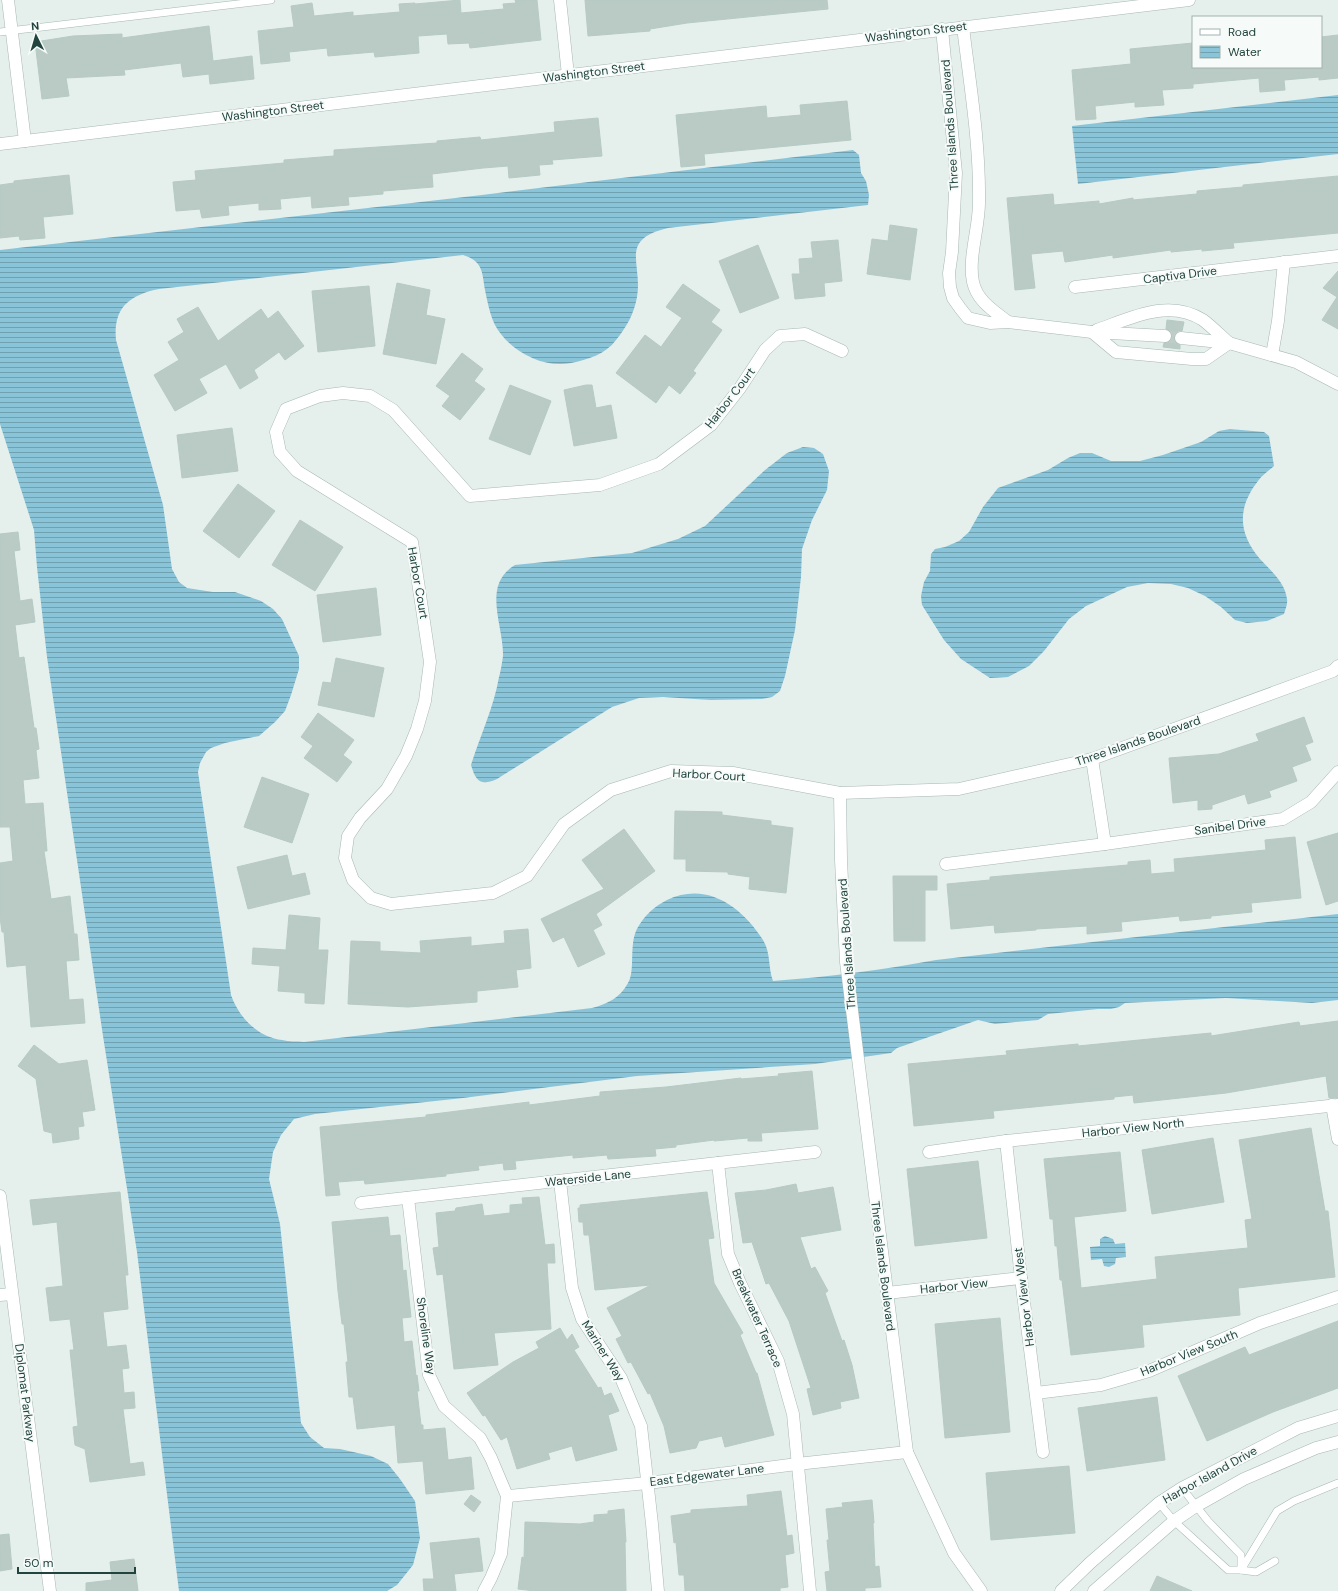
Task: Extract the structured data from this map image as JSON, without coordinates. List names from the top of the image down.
{
  "streets": {
    "street": [
      "Washington Street",
      "Three Islands Boulevard",
      "Captiva Drive",
      "Harbor Court",
      "Sanibel Drive",
      "Harbor View North",
      "Waterside Lane",
      "Harbor View",
      "Harbor View West",
      "Breakwater Terrace",
      "Shoreline Way",
      "Mariner Way",
      "Harbor View South",
      "Diplomat Parkway",
      "East Edgewater Lane",
      "Harbor Island Drive"
    ]
  },
  "crossings": [
    ["Washington Street", "Three Islands Boulevard"],
    ["Three Islands Boulevard", "Harbor Court"],
    ["Three Islands Boulevard", "Harbor View"],
    ["Three Islands Boulevard", "East Edgewater Lane"],
    ["Harbor View North", "Harbor View West"],
    ["Waterside Lane", "Breakwater Terrace"],
    ["Waterside Lane", "Shoreline Way"],
    ["Waterside Lane", "Mariner Way"],
    ["Harbor View", "Harbor View West"],
    ["Harbor View West", "Harbor View South"],
    ["Breakwater Terrace", "East Edgewater Lane"],
    ["Shoreline Way", "East Edgewater Lane"],
    ["Mariner Way", "East Edgewater Lane"]
  ],
  "legend": ["Road", "Water"],
  "scale_bar": "50 m",
  "north": "top"
}
